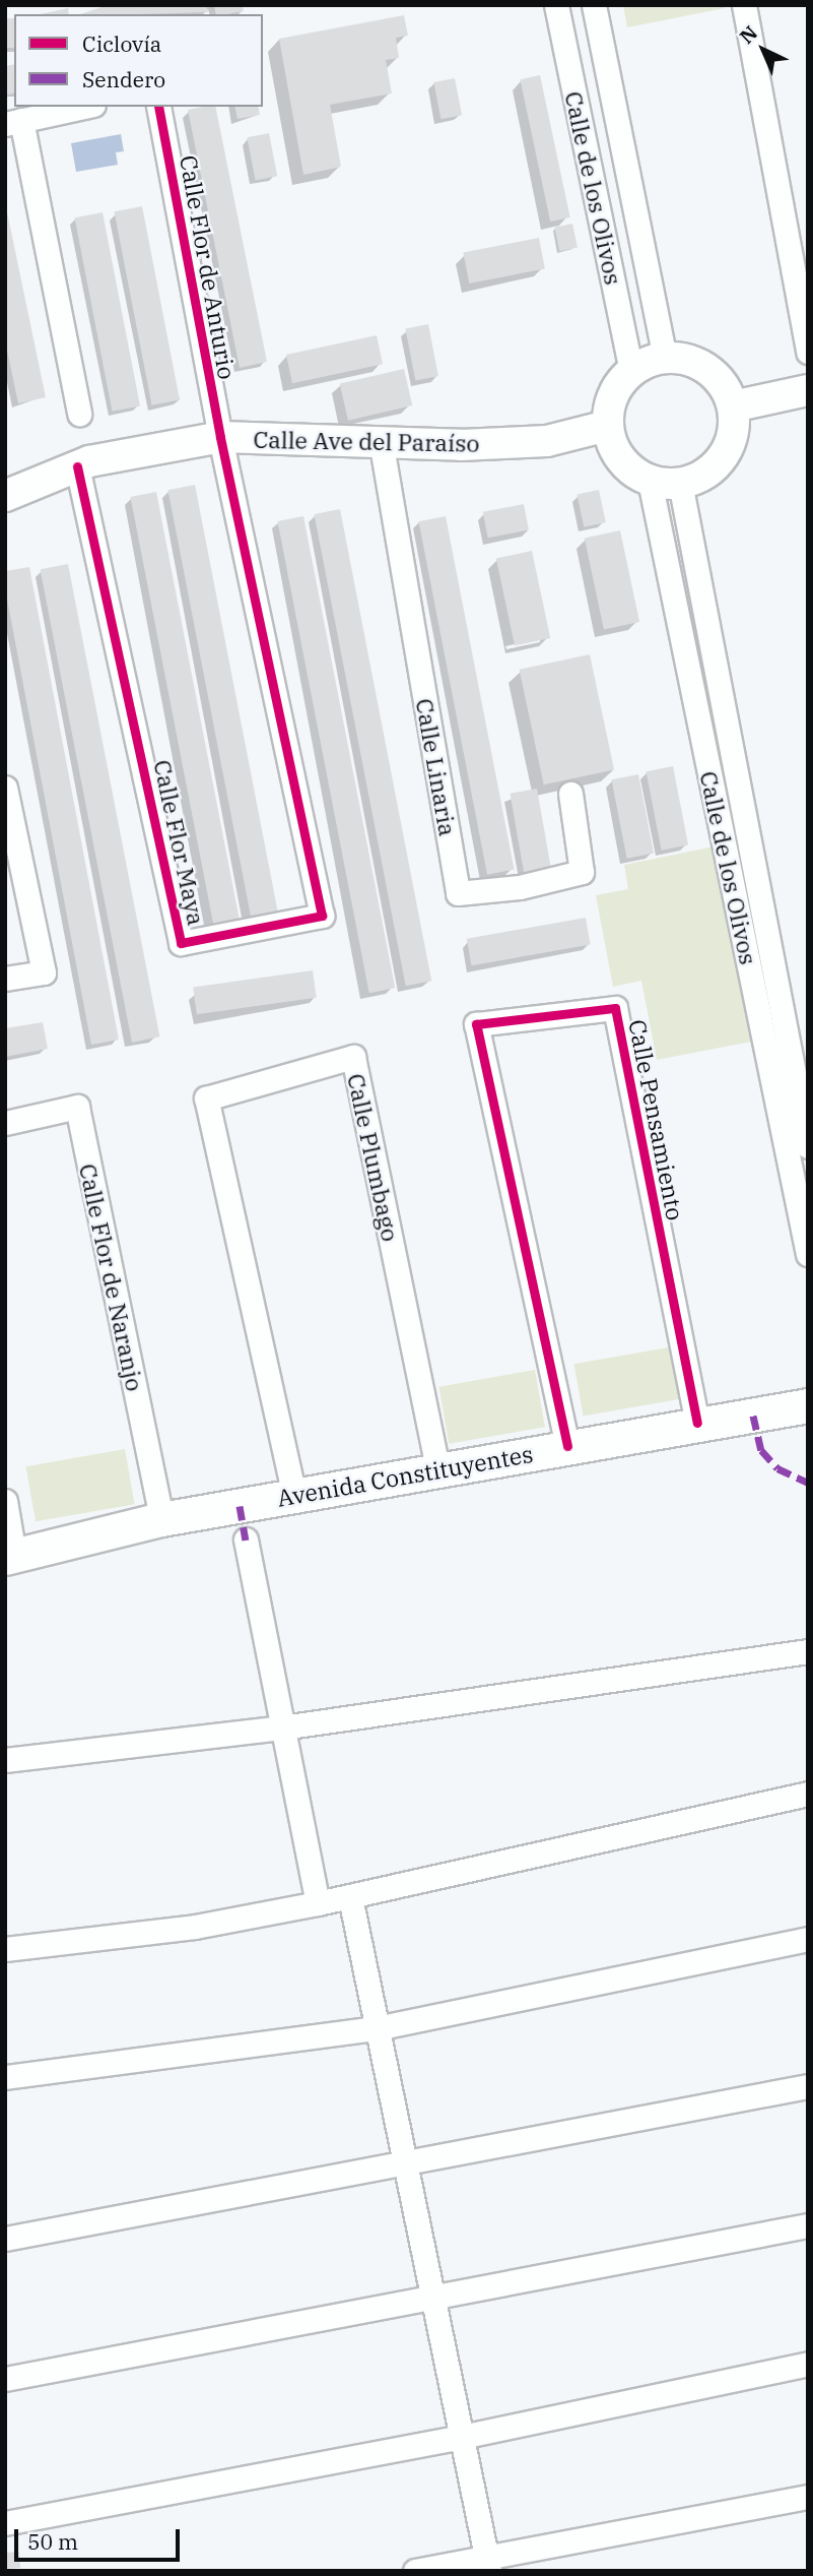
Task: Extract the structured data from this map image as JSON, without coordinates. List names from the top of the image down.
{
  "streets": {
    "main road": ["Avenida Constituyentes"],
    "street": [
      "Calle de los Olivos",
      "Calle Flor de Anturio",
      "Calle Ave del Paraíso",
      "Calle Linaria",
      "Calle Flor Maya",
      "Calle Pensamiento",
      "Calle Plumbago",
      "Calle Flor de Naranjo"
    ]
  },
  "crossings": [
    ["Calle de los Olivos", "Calle Ave del Paraíso"],
    ["Calle Flor de Anturio", "Calle Ave del Paraíso"],
    ["Calle Flor de Anturio", "Calle Flor Maya"],
    ["Calle Ave del Paraíso", "Calle Linaria"],
    ["Calle Ave del Paraíso", "Calle Flor Maya"],
    ["Calle Pensamiento", "Avenida Constituyentes"],
    ["Calle Plumbago", "Avenida Constituyentes"],
    ["Calle Flor de Naranjo", "Avenida Constituyentes"]
  ],
  "legend": ["Ciclovía", "Sendero"],
  "scale_bar": "50 m",
  "north": "top left"
}
